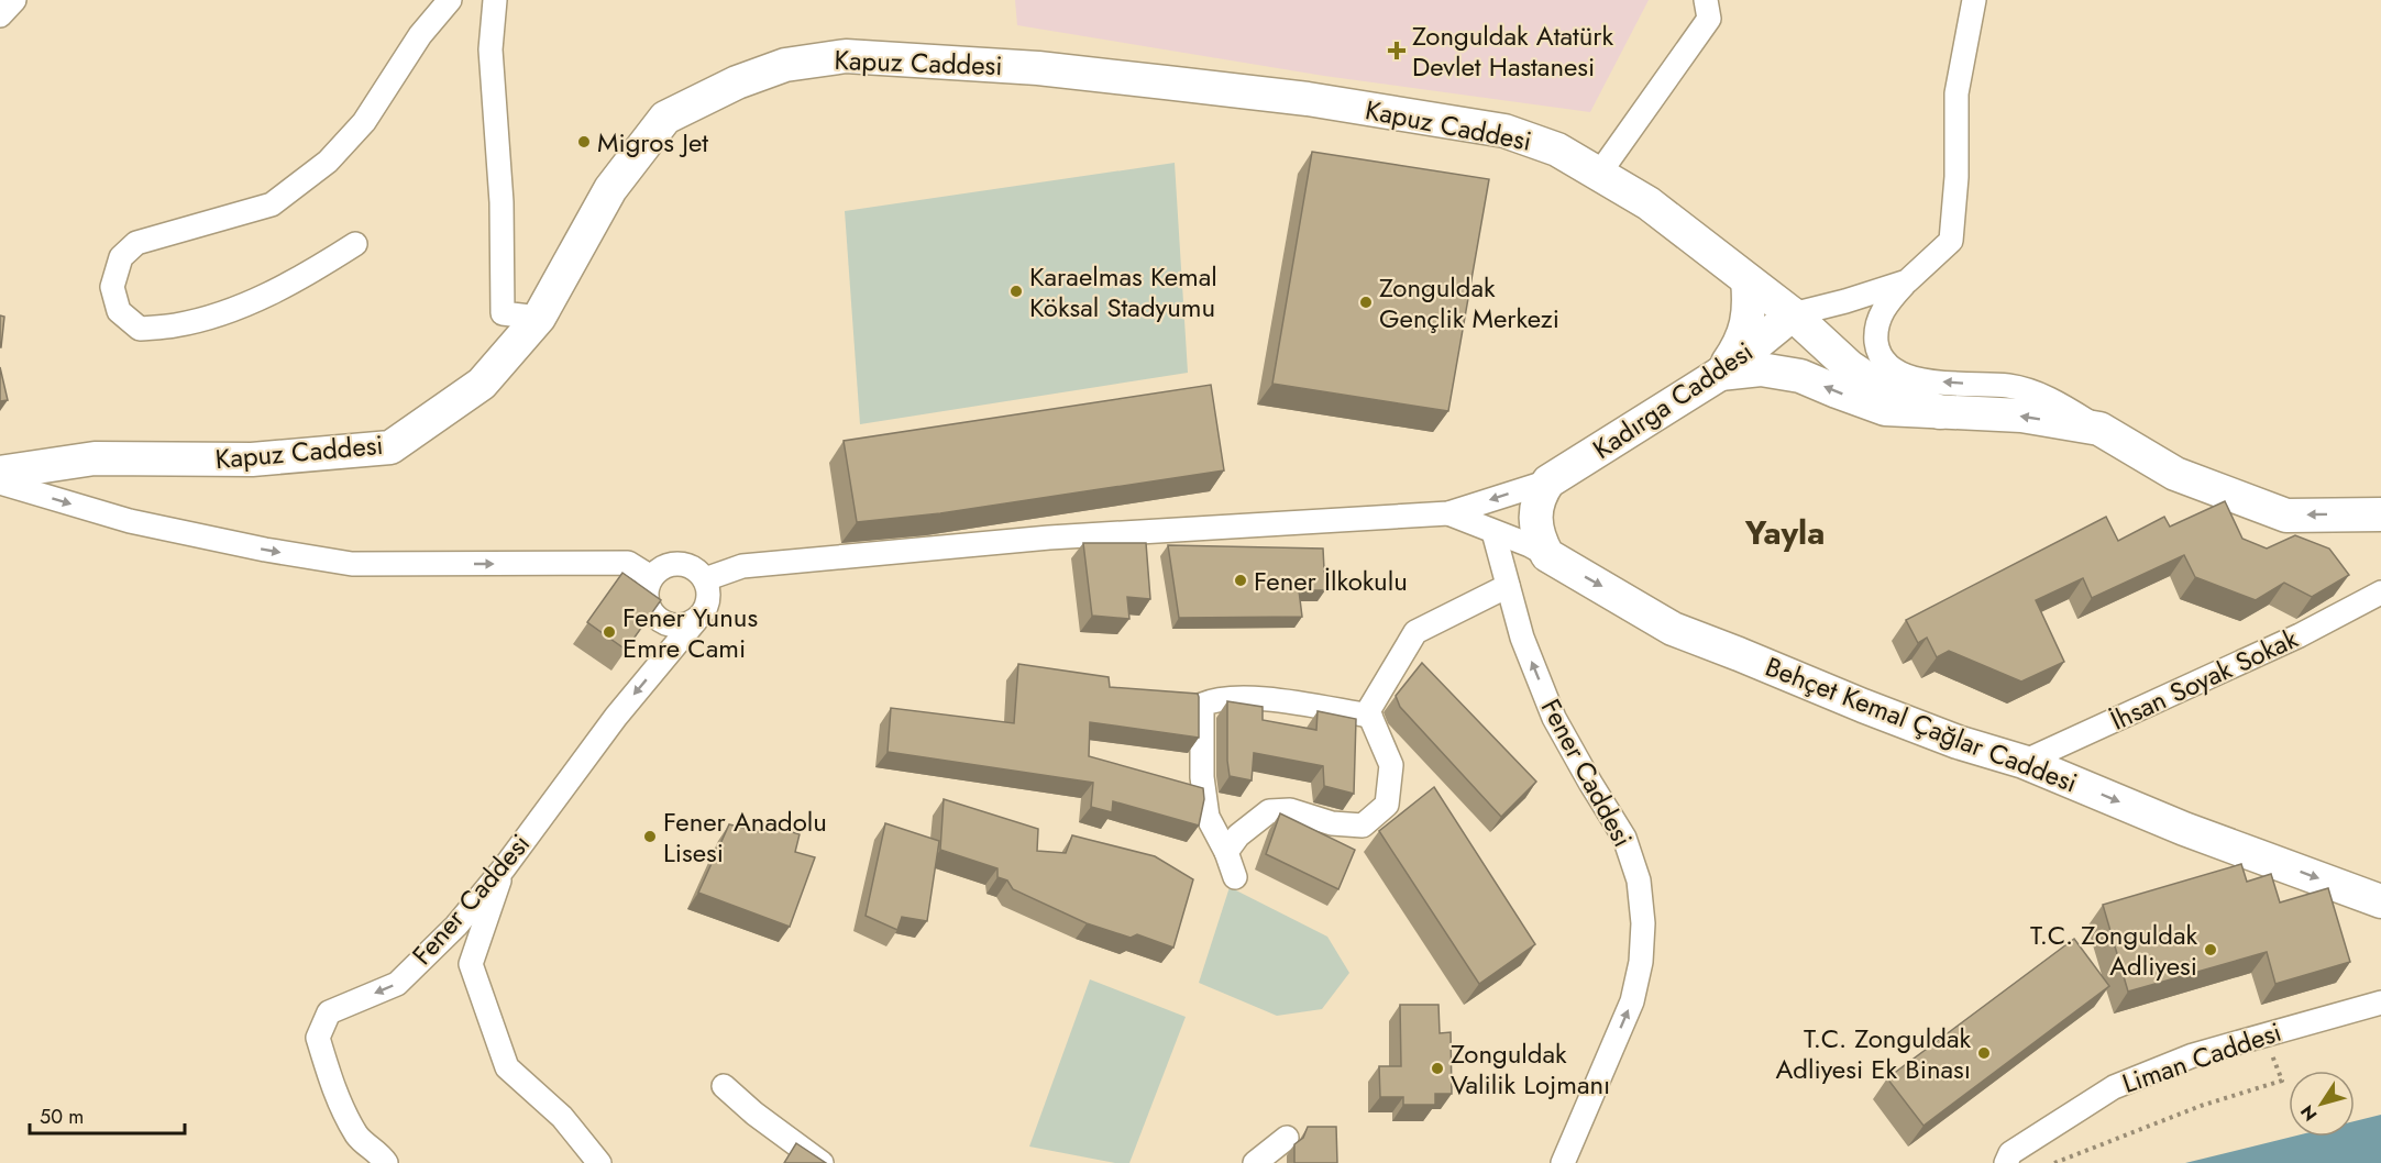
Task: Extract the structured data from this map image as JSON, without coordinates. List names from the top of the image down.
{
  "streets": {
    "main road": ["Kapuz Caddesi", "Kadırga Caddesi", "Behçet Kemal Çağlar Caddesi"],
    "street": ["İhsan Soyak Sokak", "Fener Caddesi", "Liman Caddesi"]
  },
  "crossings": [
    ["Kapuz Caddesi", "Kadırga Caddesi"],
    ["İhsan Soyak Sokak", "Behçet Kemal Çağlar Caddesi"]
  ],
  "one_way": ["Behçet Kemal Çağlar Caddesi"],
  "districts": ["Yayla"],
  "places": {
    "health": ["Zonguldak Atatürk Devlet Hastanesi"],
    "other": [
      "Migros Jet",
      "Karaelmas Kemal Köksal Stadyumu",
      "Zonguldak Gençlik Merkezi",
      "Fener İlkokulu",
      "Fener Yunus Emre Cami",
      "Fener Anadolu Lisesi",
      "T.C. Zonguldak Adliyesi",
      "T.C. Zonguldak Adliyesi Ek Binası",
      "Zonguldak Valilik Lojmanı"
    ]
  },
  "scale_bar": "50 m",
  "north": "bottom left"
}
